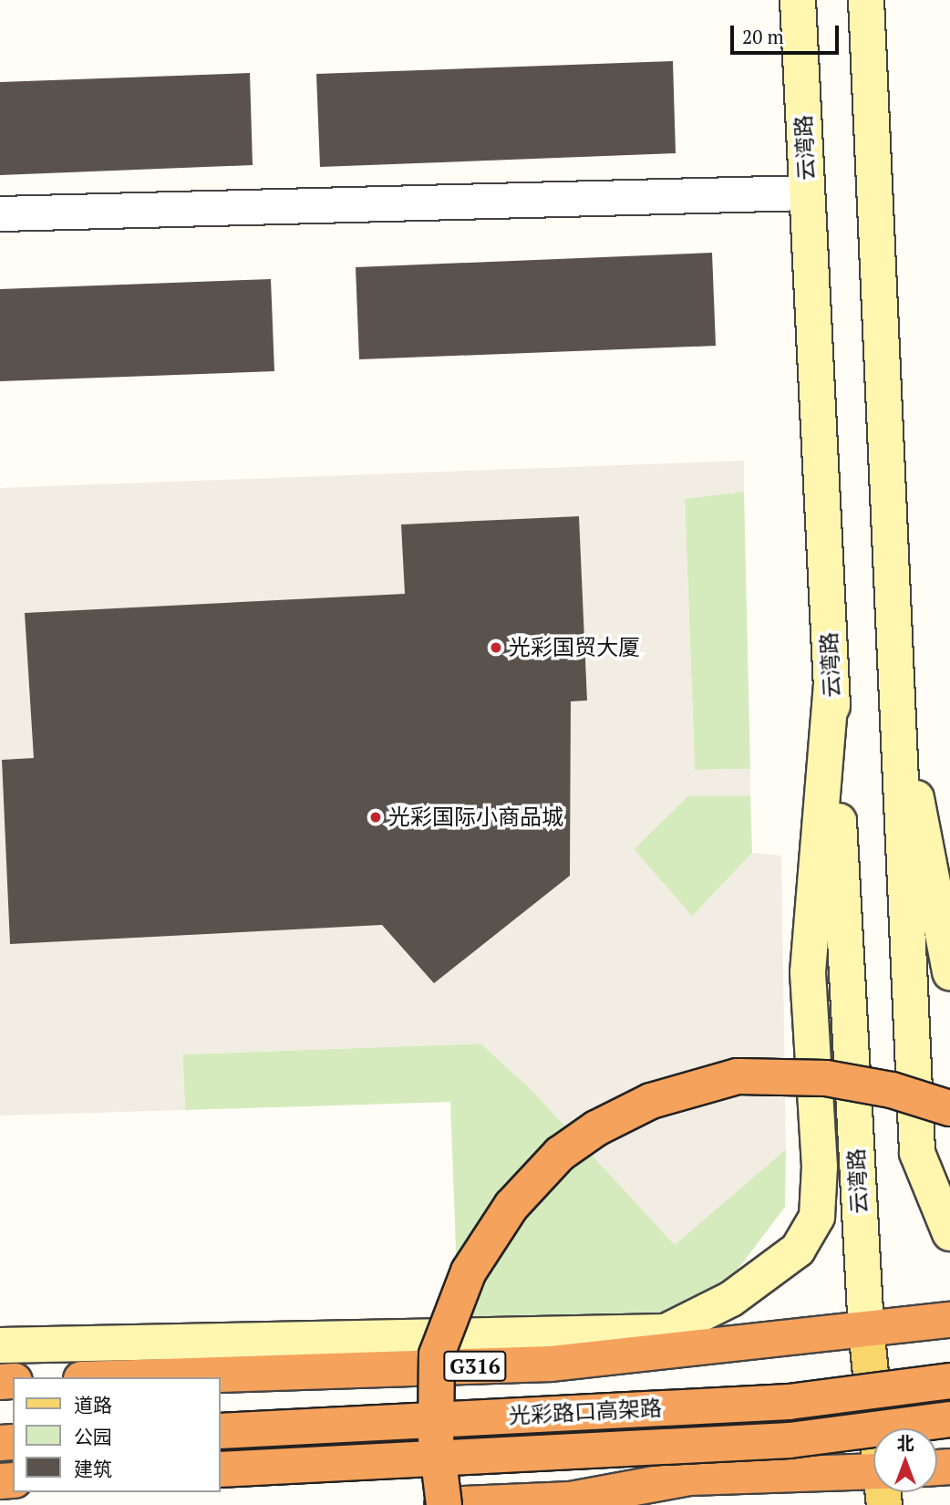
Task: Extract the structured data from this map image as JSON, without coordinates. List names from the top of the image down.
{
  "streets": {
    "highway": ["G316", "光彩路口高架路"],
    "main road": ["云湾路"]
  },
  "crossings": [
    ["云湾路", "G316"]
  ],
  "places": ["光彩国贸大厦", "光彩国际小商品城"],
  "legend": ["道路", "公园", "建筑"],
  "scale_bar": "20 m",
  "north": "top"
}
